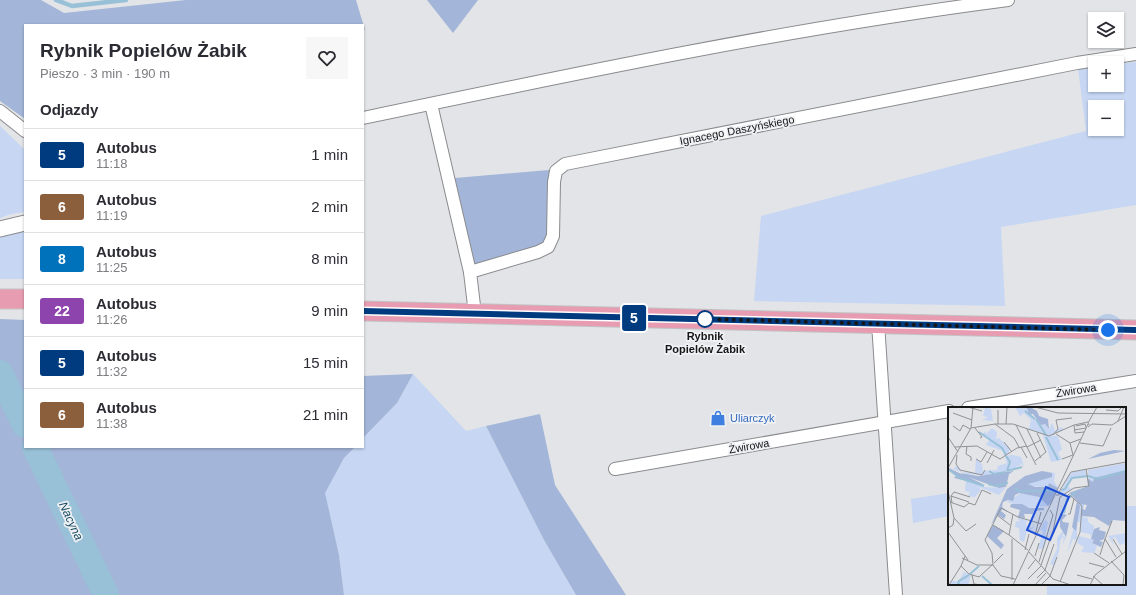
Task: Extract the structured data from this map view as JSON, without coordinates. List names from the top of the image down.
{
  "streets": {
    "street": ["Ignacego Daszyńskiego", "Żwirowa"]
  },
  "water": ["Nacyna"],
  "places": {
    "other": ["Rybnik Popielów Żabik"],
    "shop": ["Uliarczyk"]
  },
  "lines": ["bus line 5"],
  "page": {
    "on_map": "5",
    "map_buttons": ["+", "−"],
    "heading": [
      ["Rybnik Popielów Żabik", "Pieszo · 3 min · 190 m"],
      "Odjazdy"
    ],
    "list": [
      {
        "mark": "5",
        "name": "Autobus",
        "note": "11:18",
        "value": "1 min"
      },
      {
        "mark": "6",
        "name": "Autobus",
        "note": "11:19",
        "value": "2 min"
      },
      {
        "mark": "8",
        "name": "Autobus",
        "note": "11:25",
        "value": "8 min"
      },
      {
        "mark": "22",
        "name": "Autobus",
        "note": "11:26",
        "value": "9 min"
      },
      {
        "mark": "5",
        "name": "Autobus",
        "note": "11:32",
        "value": "15 min"
      },
      {
        "mark": "6",
        "name": "Autobus",
        "note": "11:38",
        "value": "21 min"
      }
    ]
  }
}
